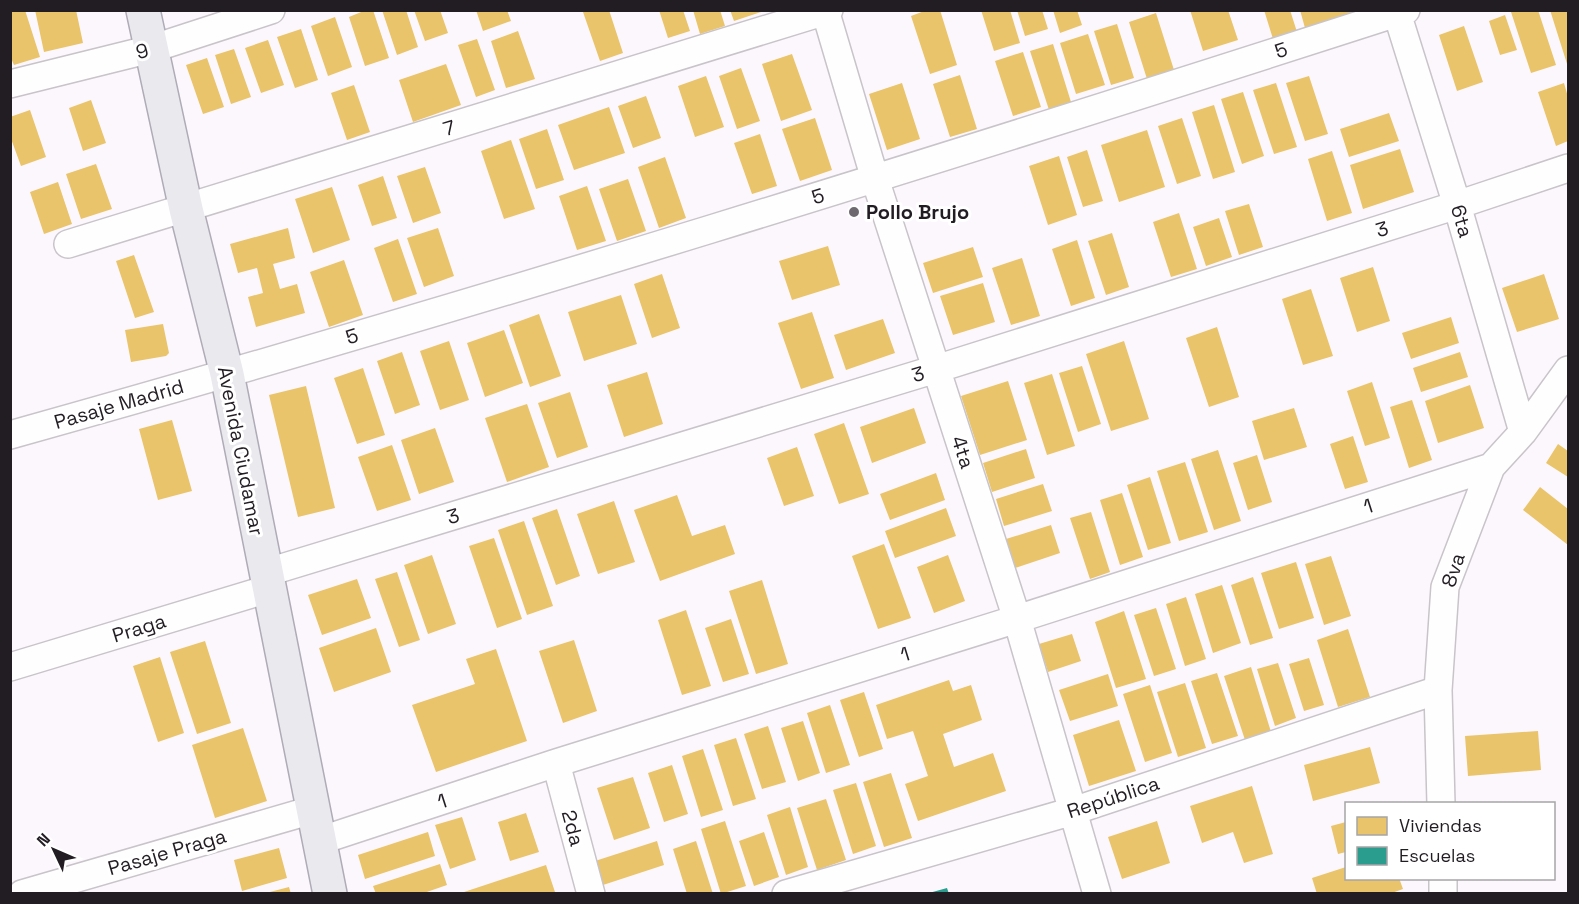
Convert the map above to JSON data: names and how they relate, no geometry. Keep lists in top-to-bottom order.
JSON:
{
  "streets": {
    "main road": ["Avenida Ciudamar"],
    "street": [
      "5",
      "9",
      "7",
      "6ta",
      "3",
      "Pasaje Madrid",
      "4ta",
      "1",
      "8va",
      "Praga",
      "República",
      "2da",
      "Pasaje Praga"
    ]
  },
  "crossings": [
    ["5", "6ta"],
    ["5", "Pasaje Madrid"],
    ["5", "Avenida Ciudamar"],
    ["5", "4ta"],
    ["9", "Avenida Ciudamar"],
    ["7", "Avenida Ciudamar"],
    ["7", "4ta"],
    ["6ta", "3"],
    ["6ta", "8va"],
    ["3", "Avenida Ciudamar"],
    ["3", "4ta"],
    ["3", "Praga"],
    ["Pasaje Madrid", "Avenida Ciudamar"],
    ["Avenida Ciudamar", "1"],
    ["Avenida Ciudamar", "Praga"],
    ["Avenida Ciudamar", "Pasaje Praga"],
    ["4ta", "1"],
    ["4ta", "República"],
    ["1", "8va"],
    ["1", "2da"],
    ["1", "Pasaje Praga"],
    ["8va", "República"]
  ],
  "places": ["Pollo Brujo"],
  "legend": ["Viviendas", "Escuelas"],
  "north": "top left"
}
